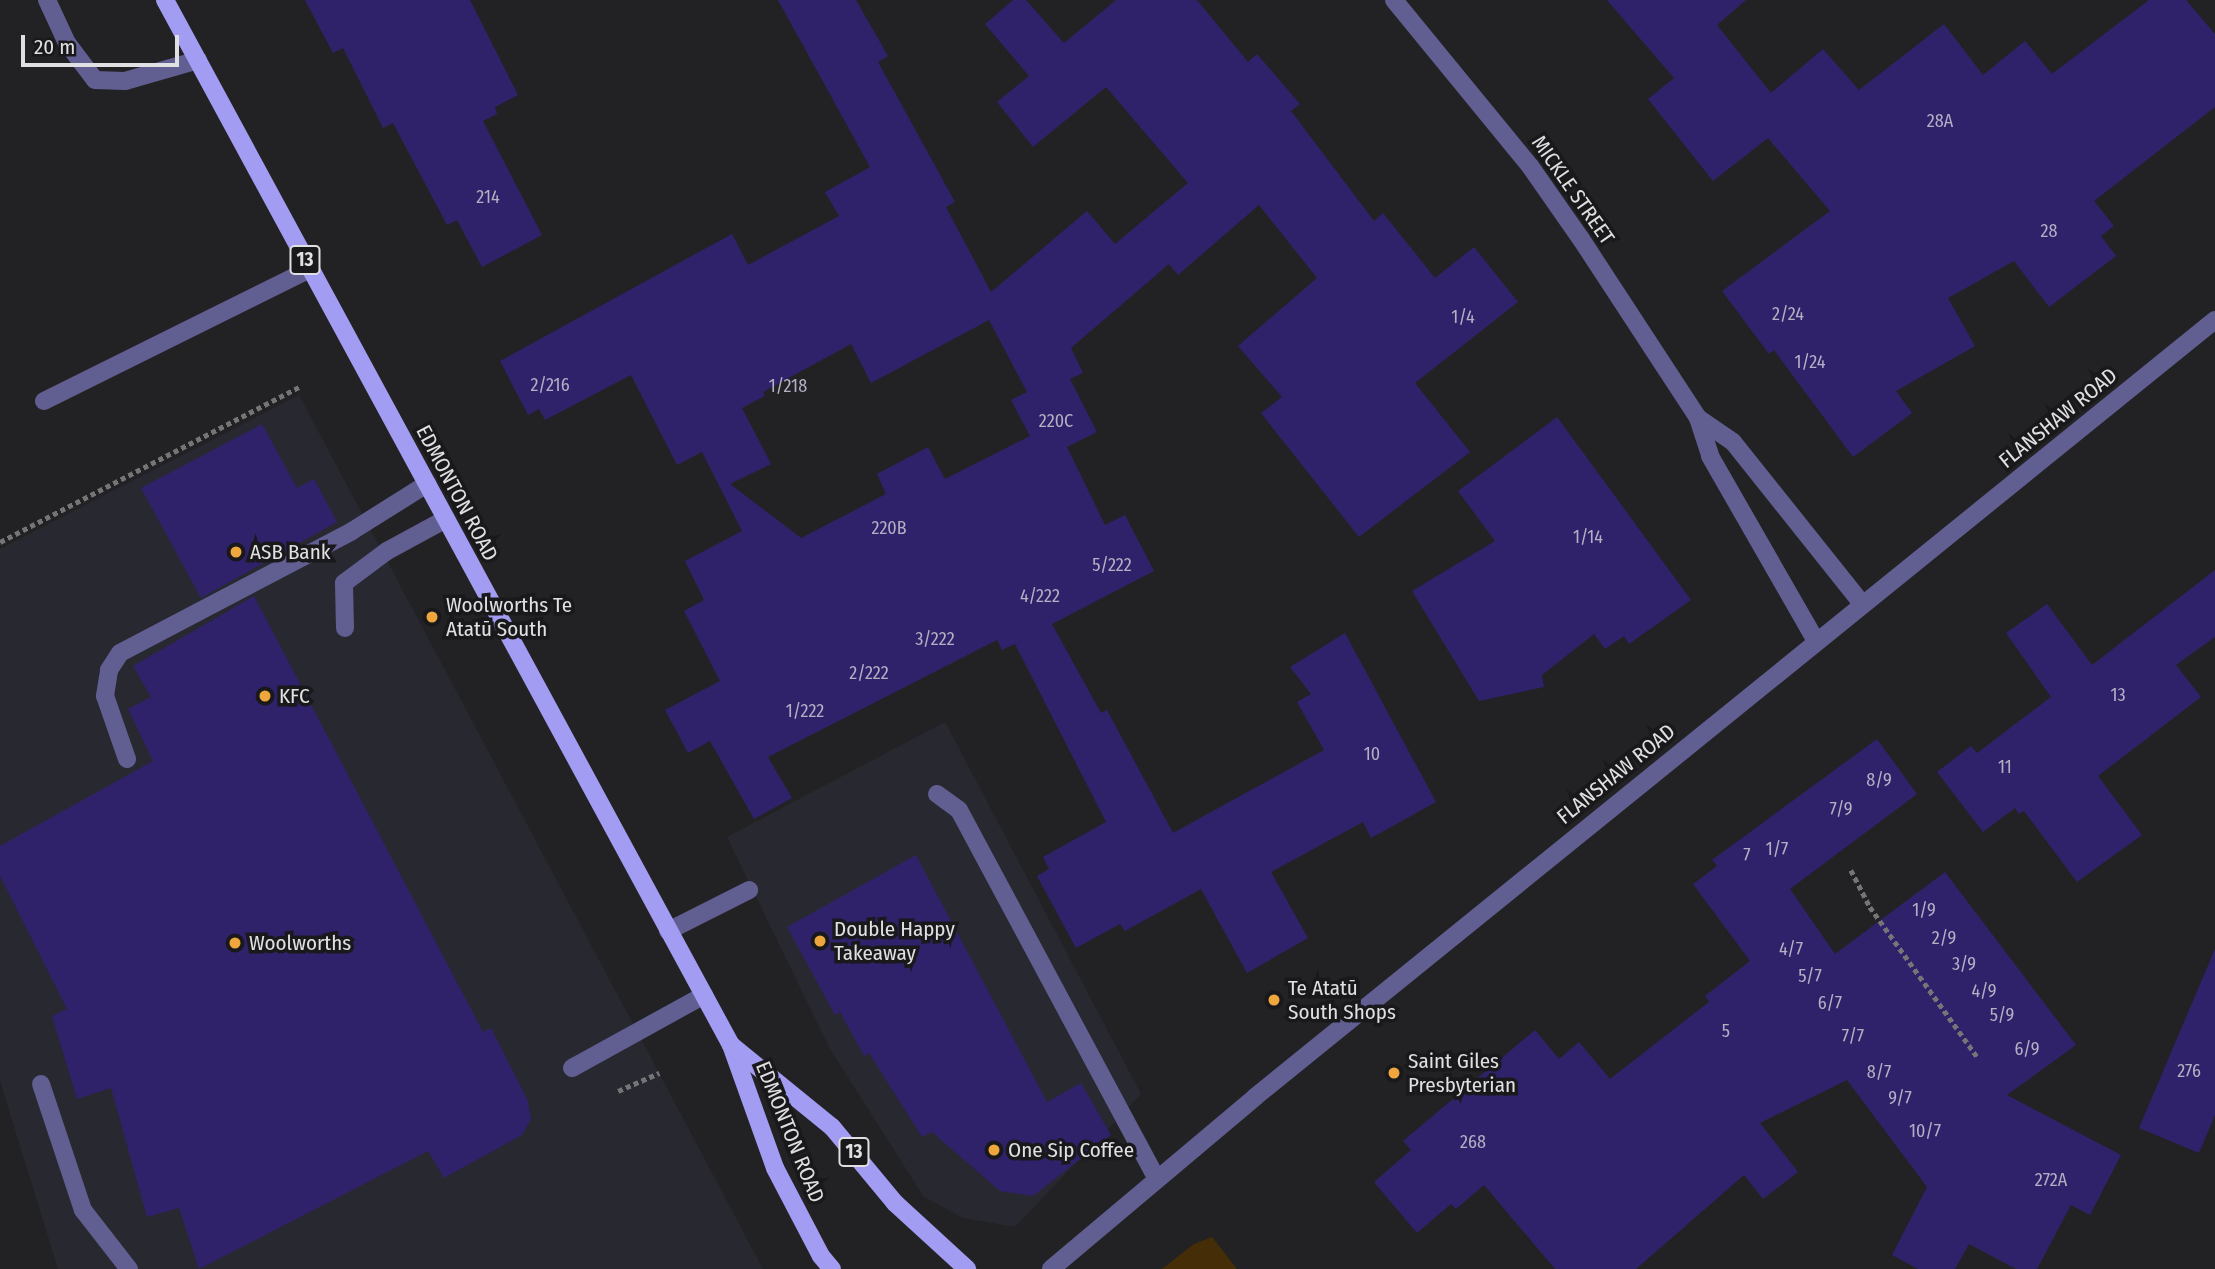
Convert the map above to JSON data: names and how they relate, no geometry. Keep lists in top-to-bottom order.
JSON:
{
  "streets": {
    "main road": ["13", "EDMONTON ROAD"],
    "street": ["MICKLE STREET", "FLANSHAW ROAD"]
  },
  "crossings": [
    ["MICKLE STREET", "FLANSHAW ROAD"]
  ],
  "places": [
    "ASB Bank",
    "Woolworths Te Atatū South",
    "KFC",
    "Double Happy Takeaway",
    "Woolworths",
    "Te Atatū South Shops",
    "Saint Giles Presbyterian",
    "One Sip Coffee"
  ],
  "house_numbers": [
    "28A",
    "214",
    "28",
    "2/24",
    "1/4",
    "1/24",
    "2/216",
    "1/218",
    "220C",
    "220B",
    "1/14",
    "5/222",
    "4/222",
    "3/222",
    "2/222",
    "13",
    "1/222",
    "10",
    "11",
    "8/9",
    "7/9",
    "1/7",
    "7",
    "1/9",
    "2/9",
    "4/7",
    "3/9",
    "5/7",
    "4/9",
    "6/7",
    "5/9",
    "5",
    "7/7",
    "6/9",
    "276",
    "8/7",
    "9/7",
    "10/7",
    "268",
    "272A"
  ],
  "scale_bar": "20 m"
}
